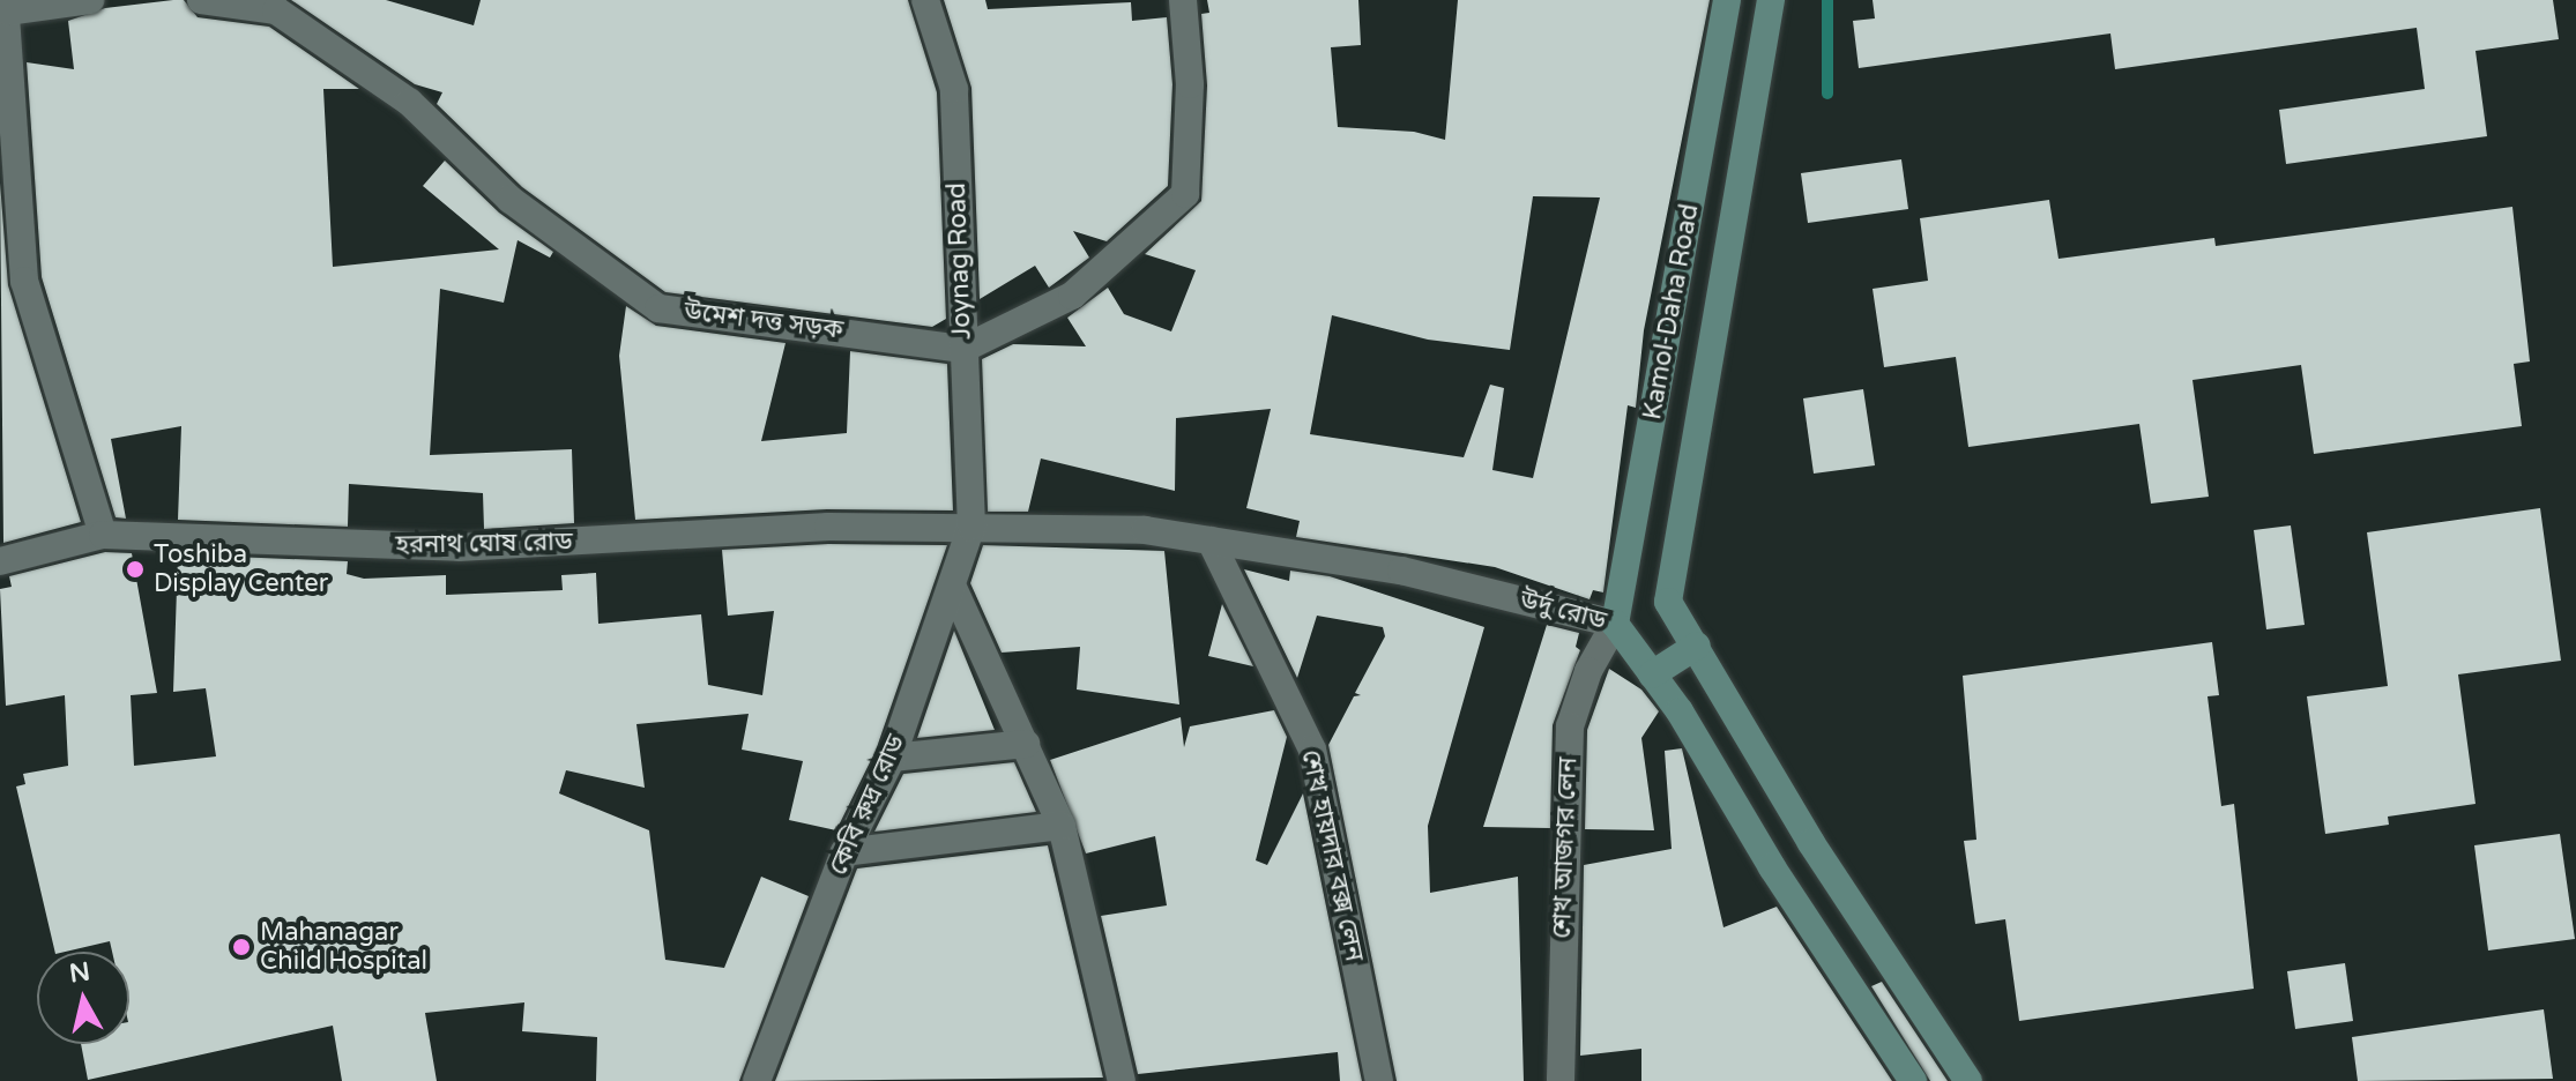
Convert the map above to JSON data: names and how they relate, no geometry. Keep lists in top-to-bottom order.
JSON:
{
  "streets": {
    "main road": ["Kamol-Daha Road", "উর্দু রোড"],
    "street": [
      "Joynag Road",
      "উমেশ দত্ত সড়ক",
      "হরনাথ ঘোষ রোড",
      "কেবি রুদ্র রোড",
      "শেখ আজগর লেন",
      "শেখ হায়দার বক্স লেন"
    ]
  },
  "crossings": [
    ["Joynag Road", "উমেশ দত্ত সড়ক"],
    ["Joynag Road", "হরনাথ ঘোষ রোড"],
    ["Joynag Road", "উর্দু রোড"],
    ["Joynag Road", "কেবি রুদ্র রোড"],
    ["Kamol-Daha Road", "উর্দু রোড"],
    ["Kamol-Daha Road", "শেখ আজগর লেন"],
    ["হরনাথ ঘোষ রোড", "উর্দু রোড"],
    ["হরনাথ ঘোষ রোড", "কেবি রুদ্র রোড"],
    ["উর্দু রোড", "কেবি রুদ্র রোড"],
    ["উর্দু রোড", "শেখ আজগর লেন"],
    ["উর্দু রোড", "শেখ হায়দার বক্স লেন"]
  ],
  "places": ["Toshiba Display Center", "Mahanagar Child Hospital"],
  "north": "top"
}
